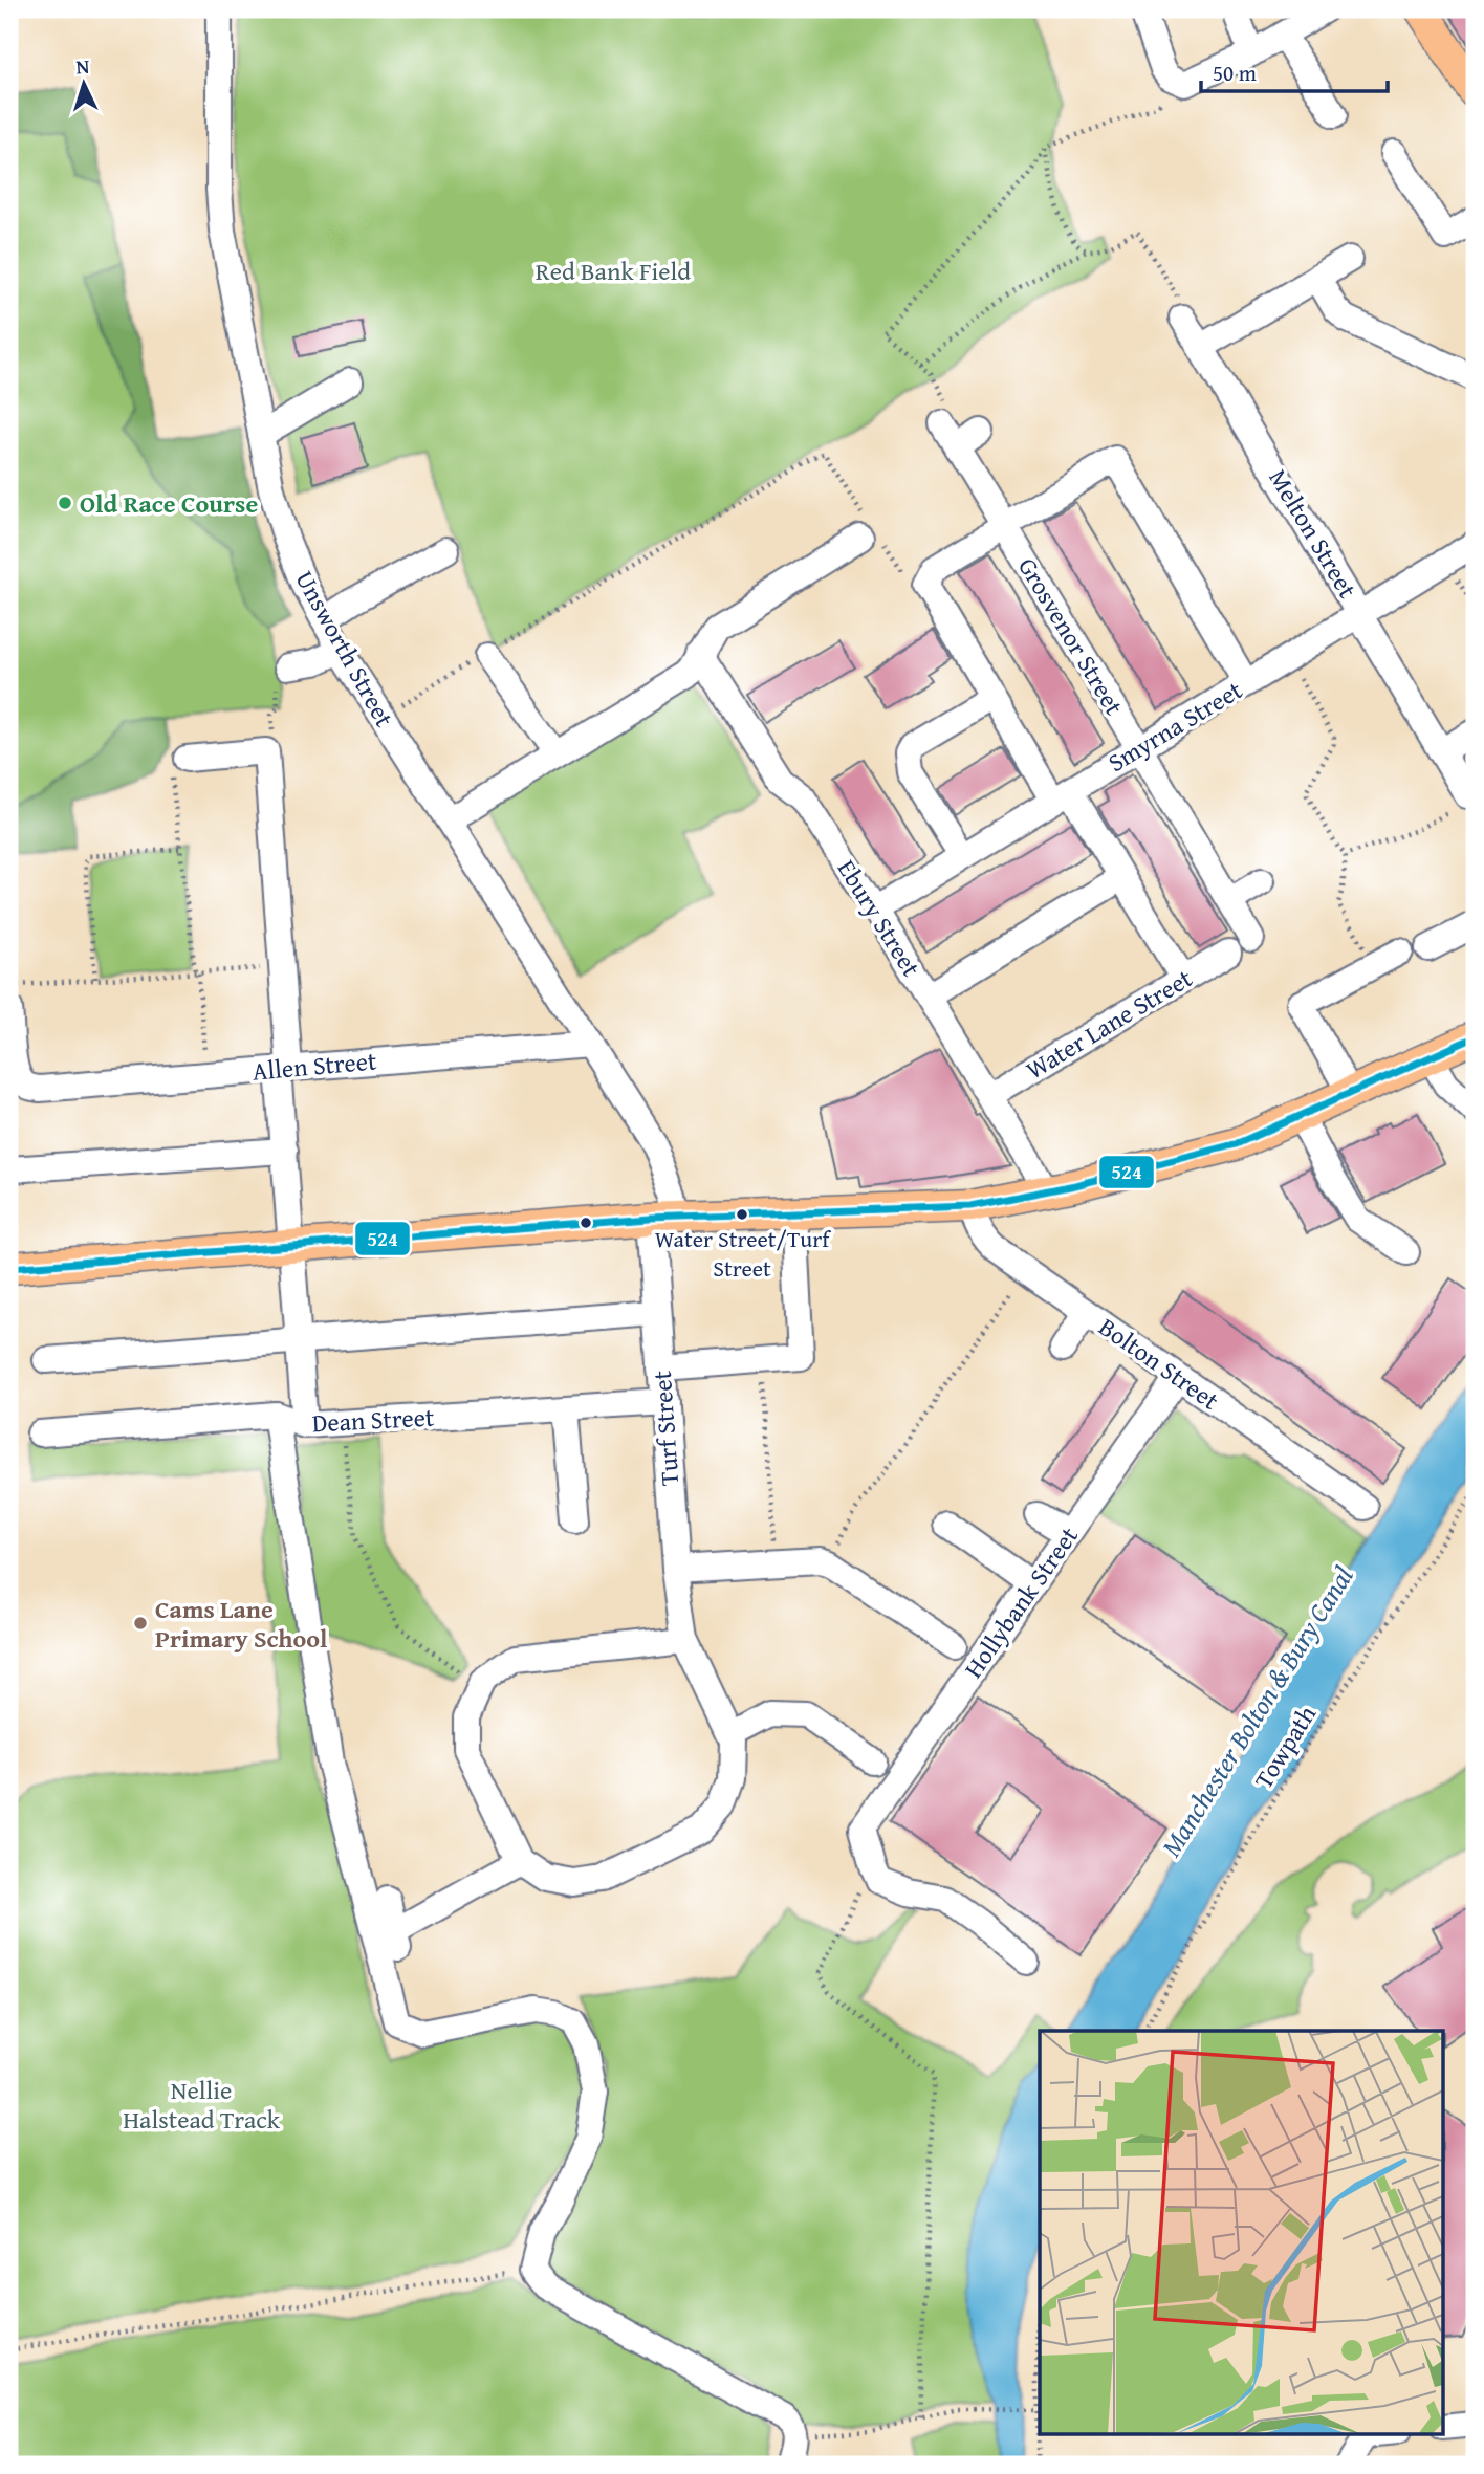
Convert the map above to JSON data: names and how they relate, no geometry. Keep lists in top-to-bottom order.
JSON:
{
  "streets": {
    "street": [
      "Melton Street",
      "Grosvenor Street",
      "Unsworth Street",
      "Smyrna Street",
      "Ebury Street",
      "Water Lane Street",
      "Allen Street",
      "Bolton Street",
      "Dean Street",
      "Turf Street",
      "Hollybank Street"
    ],
    "path": ["Towpath"]
  },
  "crossings": [
    ["Melton Street", "Smyrna Street"],
    ["Grosvenor Street", "Smyrna Street"],
    ["Unsworth Street", "Allen Street"],
    ["Unsworth Street", "Turf Street"],
    ["Smyrna Street", "Ebury Street"],
    ["Ebury Street", "Water Lane Street"],
    ["Bolton Street", "Hollybank Street"],
    ["Dean Street", "Turf Street"]
  ],
  "water": ["Manchester Bolton & Bury Canal"],
  "parks": ["Red Bank Field", "Nellie Halstead Track"],
  "places": ["Old Race Course", "Water Street/Turf Street", "Cams Lane Primary School"],
  "lines": ["transit line 524"],
  "scale_bar": "50 m",
  "north": "top"
}
